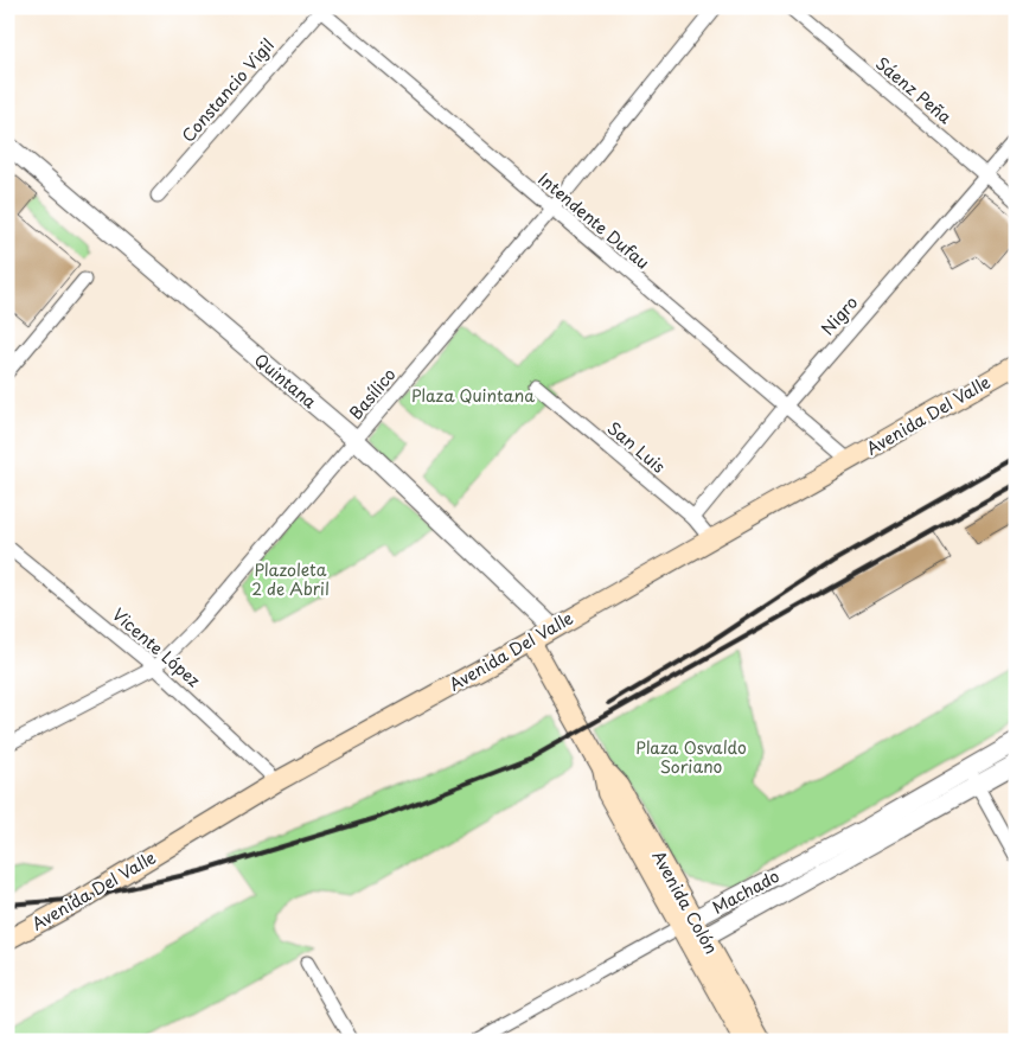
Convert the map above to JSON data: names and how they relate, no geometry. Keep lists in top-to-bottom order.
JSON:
{
  "streets": {
    "main road": ["Avenida Del Valle", "Avenida Colón"],
    "street": [
      "Constancio Vigil",
      "Sáenz Peña",
      "Intendente Dufau",
      "Nigro",
      "Quintana",
      "Basílico",
      "San Luis",
      "Vicente López",
      "Machado"
    ]
  },
  "crossings": [
    ["Constancio Vigil", "Intendente Dufau"],
    ["Sáenz Peña", "Nigro"],
    ["Intendente Dufau", "Nigro"],
    ["Intendente Dufau", "Basílico"],
    ["Intendente Dufau", "Avenida Del Valle"],
    ["Nigro", "San Luis"],
    ["Quintana", "Basílico"],
    ["Quintana", "Avenida Del Valle"],
    ["Basílico", "Vicente López"],
    ["Avenida Del Valle", "San Luis"],
    ["Avenida Del Valle", "Vicente López"],
    ["Avenida Del Valle", "Avenida Colón"],
    ["Machado", "Avenida Colón"]
  ],
  "parks": ["Plaza Quintana", "Plazoleta 2 de Abril", "Plaza Osvaldo Soriano"]
}
